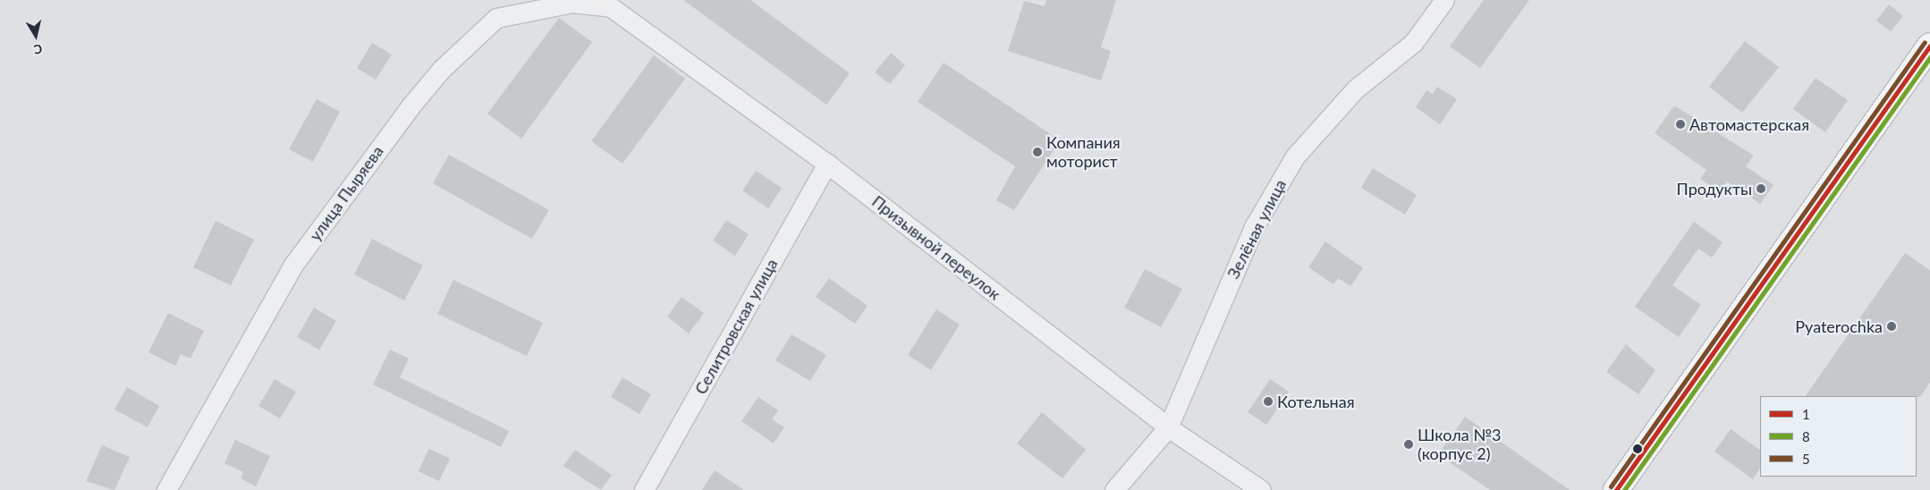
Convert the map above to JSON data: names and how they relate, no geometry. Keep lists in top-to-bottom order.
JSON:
{
  "streets": {
    "street": [
      "улица Пыряева",
      "Зелёная улица",
      "Призывной переулок",
      "Селитровская улица"
    ]
  },
  "crossings": [
    ["улица Пыряева", "Призывной переулок"],
    ["Зелёная улица", "Призывной переулок"],
    ["Призывной переулок", "Селитровская улица"]
  ],
  "places": [
    "Автомастерская",
    "Компания моторист",
    "Продукты",
    "Pyaterochka",
    "Котельная",
    "Школа №3 (корпус 2)"
  ],
  "lines": ["transit line 5", "transit line 1", "transit line 8"],
  "legend": ["1", "8", "5"],
  "north": "bottom"
}
